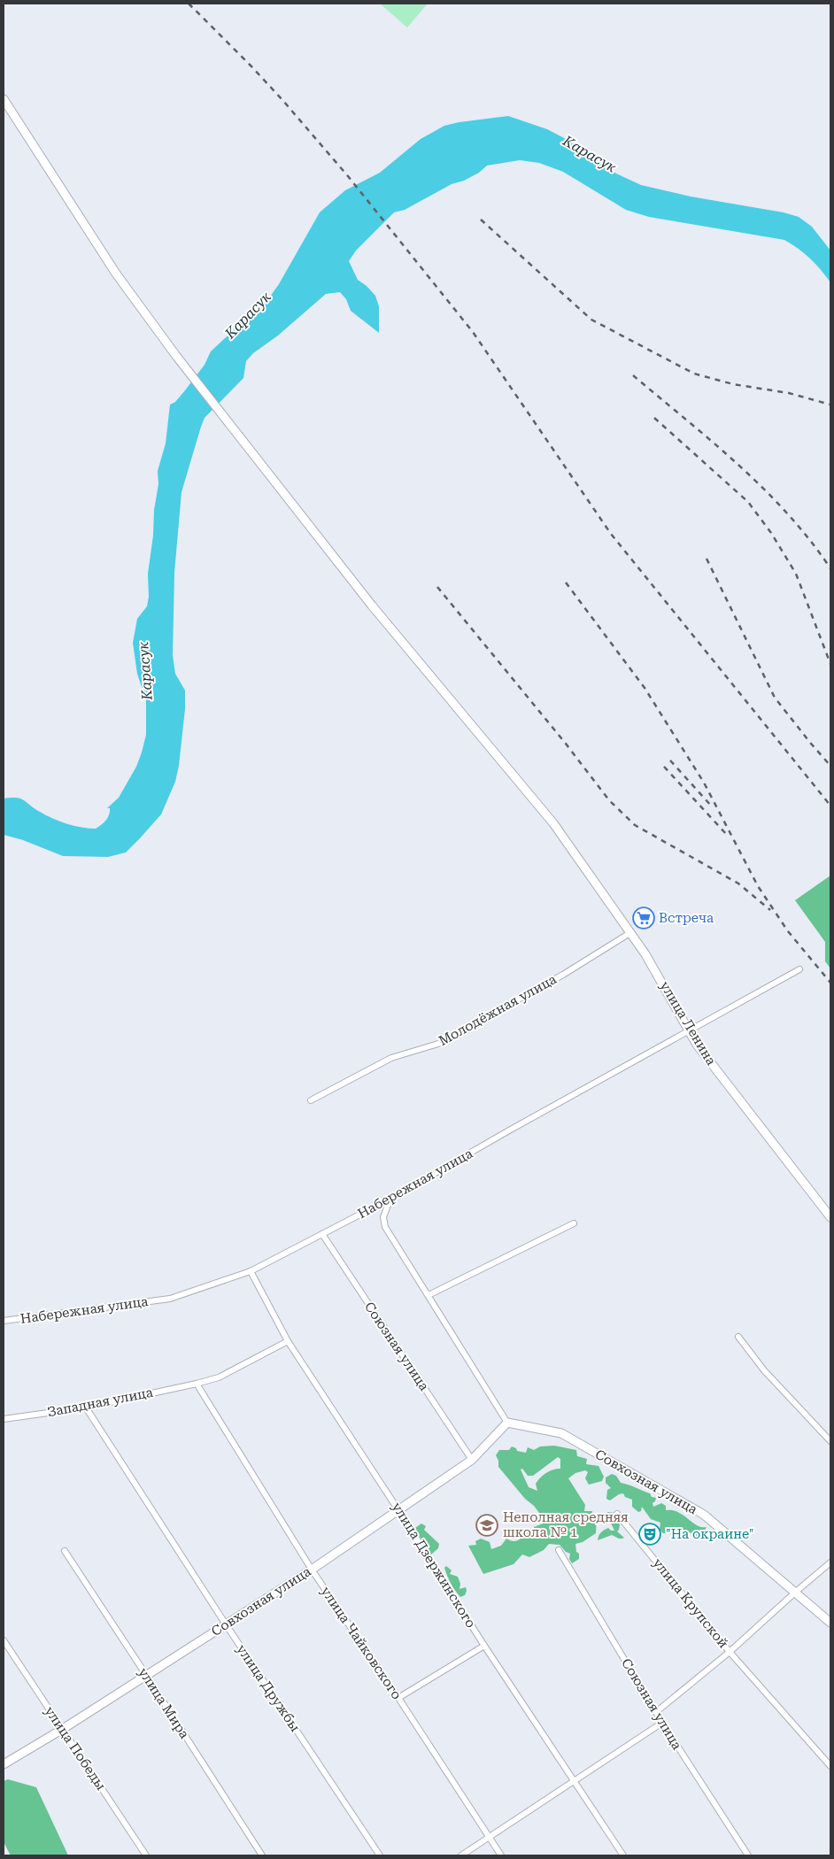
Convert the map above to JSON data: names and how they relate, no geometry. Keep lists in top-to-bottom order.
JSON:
{
  "streets": {
    "main road": ["улица Ленина", "Совхозная улица"],
    "street": [
      "Молодёжная улица",
      "Набережная улица",
      "Союзная улица",
      "Западная улица",
      "улица Дзержинского",
      "улица Крупской",
      "улица Чайковского",
      "улица Дружбы",
      "улица Мира",
      "улица Победы"
    ]
  },
  "crossings": [
    ["Молодёжная улица", "улица Ленина"],
    ["улица Ленина", "Набережная улица"],
    ["Набережная улица", "Союзная улица"],
    ["Набережная улица", "улица Дзержинского"],
    ["Союзная улица", "Совхозная улица"],
    ["Союзная улица", "улица Крупской"],
    ["Западная улица", "улица Дзержинского"],
    ["Западная улица", "улица Чайковского"],
    ["Западная улица", "улица Дружбы"],
    ["Совхозная улица", "улица Дзержинского"],
    ["Совхозная улица", "улица Крупской"],
    ["Совхозная улица", "улица Чайковского"],
    ["Совхозная улица", "улица Дружбы"],
    ["Совхозная улица", "улица Мира"],
    ["Совхозная улица", "улица Победы"]
  ],
  "water": ["Карасук"],
  "places": {
    "supermarket": ["Встреча"],
    "school or university": ["Неполная средняя школа № 1"],
    "theatre": ["\"На окраине\""]
  }
}
